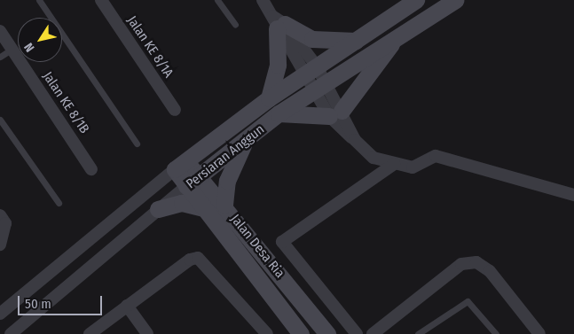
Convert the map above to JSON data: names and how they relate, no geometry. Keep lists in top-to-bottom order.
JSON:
{
  "streets": {
    "main road": ["Persiaran Anggun", "Jalan Desa Ria"],
    "street": ["Jalan KE 8/1A", "Jalan KE 8/1B"]
  },
  "crossings": [
    ["Persiaran Anggun", "Jalan Desa Ria"]
  ],
  "scale_bar": "50 m",
  "north": "bottom left"
}
